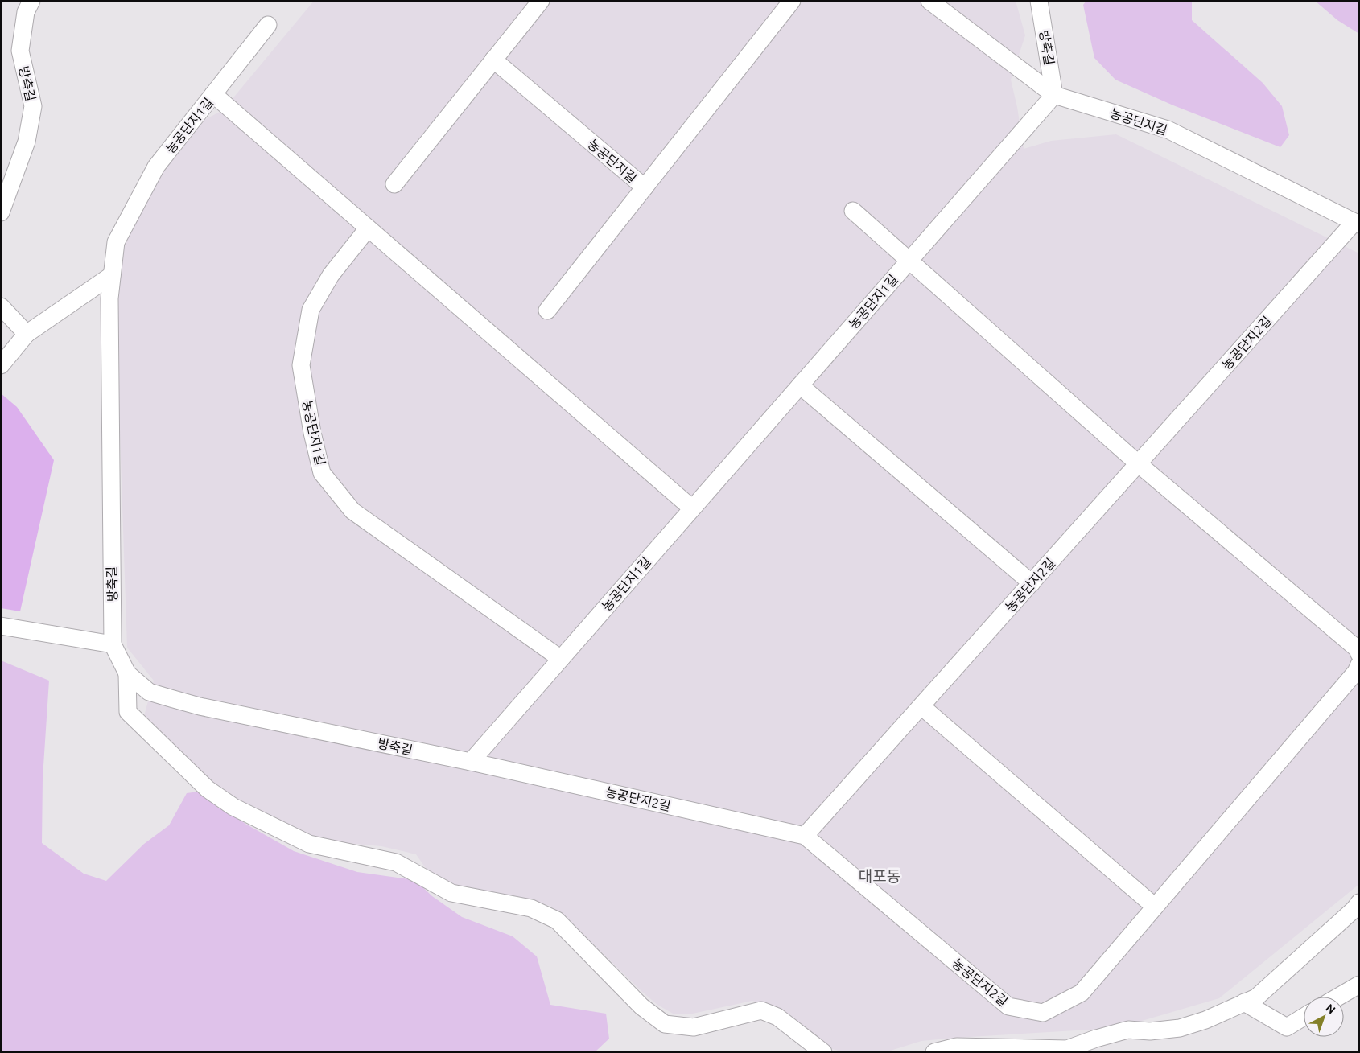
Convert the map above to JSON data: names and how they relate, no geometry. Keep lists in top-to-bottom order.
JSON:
{
  "streets": {
    "street": [
      "방축길",
      "농공단지길",
      "농공단지1길",
      "농공단지2길"
    ]
  },
  "crossings": [
    ["방축길", "농공단지길"],
    ["방축길", "농공단지1길"],
    ["방축길", "농공단지2길"],
    ["농공단지길", "농공단지1길"],
    ["농공단지길", "농공단지2길"],
    ["농공단지1길", "농공단지2길"]
  ],
  "districts": ["대포동"],
  "north": "top right"
}
